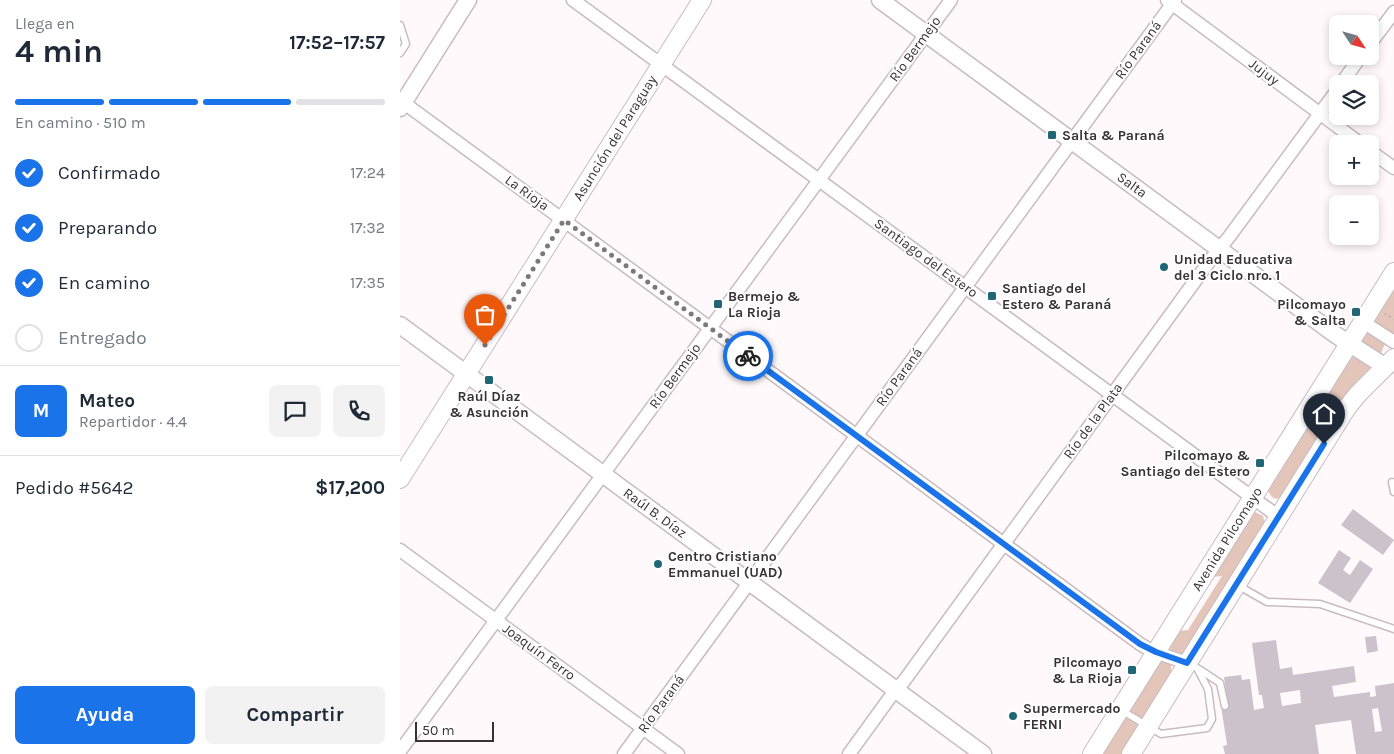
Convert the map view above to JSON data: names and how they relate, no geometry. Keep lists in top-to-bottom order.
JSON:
{
  "streets": {
    "main road": ["Asunción del Paraguay", "Avenida Pilcomayo"],
    "street": [
      "Río Bermejo",
      "Río Paraná",
      "Jujuy",
      "Salta",
      "La Rioja",
      "Santiago del Estero",
      "Río de la Plata",
      "Raúl B. Díaz",
      "Joaquín Ferro"
    ]
  },
  "crossings": [
    ["Río Bermejo", "Salta"],
    ["Río Bermejo", "La Rioja"],
    ["Río Bermejo", "Santiago del Estero"],
    ["Río Bermejo", "Raúl B. Díaz"],
    ["Río Bermejo", "Joaquín Ferro"],
    ["Río Paraná", "Jujuy"],
    ["Río Paraná", "Salta"],
    ["Río Paraná", "La Rioja"],
    ["Río Paraná", "Santiago del Estero"],
    ["Río Paraná", "Raúl B. Díaz"],
    ["Río Paraná", "Joaquín Ferro"],
    ["Jujuy", "Río de la Plata"],
    ["Asunción del Paraguay", "La Rioja"],
    ["Asunción del Paraguay", "Santiago del Estero"],
    ["Asunción del Paraguay", "Raúl B. Díaz"],
    ["Salta", "Río de la Plata"],
    ["Salta", "Avenida Pilcomayo"],
    ["La Rioja", "Río de la Plata"],
    ["La Rioja", "Avenida Pilcomayo"],
    ["Santiago del Estero", "Río de la Plata"],
    ["Santiago del Estero", "Avenida Pilcomayo"],
    ["Río de la Plata", "Raúl B. Díaz"]
  ],
  "places": {
    "transit": [
      "Salta & Paraná",
      "Santiago del Estero & Paraná",
      "Bermejo & La Rioja",
      "Pilcomayo & Salta",
      "Raúl Díaz & Asunción",
      "Pilcomayo & Santiago del Estero",
      "Pilcomayo & La Rioja"
    ],
    "other": ["Unidad Educativa del 3 Ciclo nro. 1", "Centro Cristiano Emmanuel (UAD)", "Supermercado FERNI"]
  },
  "scale_bar": "50 m",
  "north": "bottom right",
  "page": {
    "heading": ["4 min", "Llega en", "17:52–17:57"],
    "panel": [
      "Mateo",
      "Repartidor · 4.4",
      "Pedido #5642",
      "$17,200"
    ],
    "map_buttons": ["+", "−"],
    "bar": "En camino · 510 m",
    "list": [
      ["Confirmado", "17:24"],
      ["Preparando", "17:32"],
      ["En camino", "17:35"],
      "Entregado"
    ],
    "round": "M",
    "buttons": ["Ayuda", "Compartir"],
    "scale": "50 m"
  }
}
